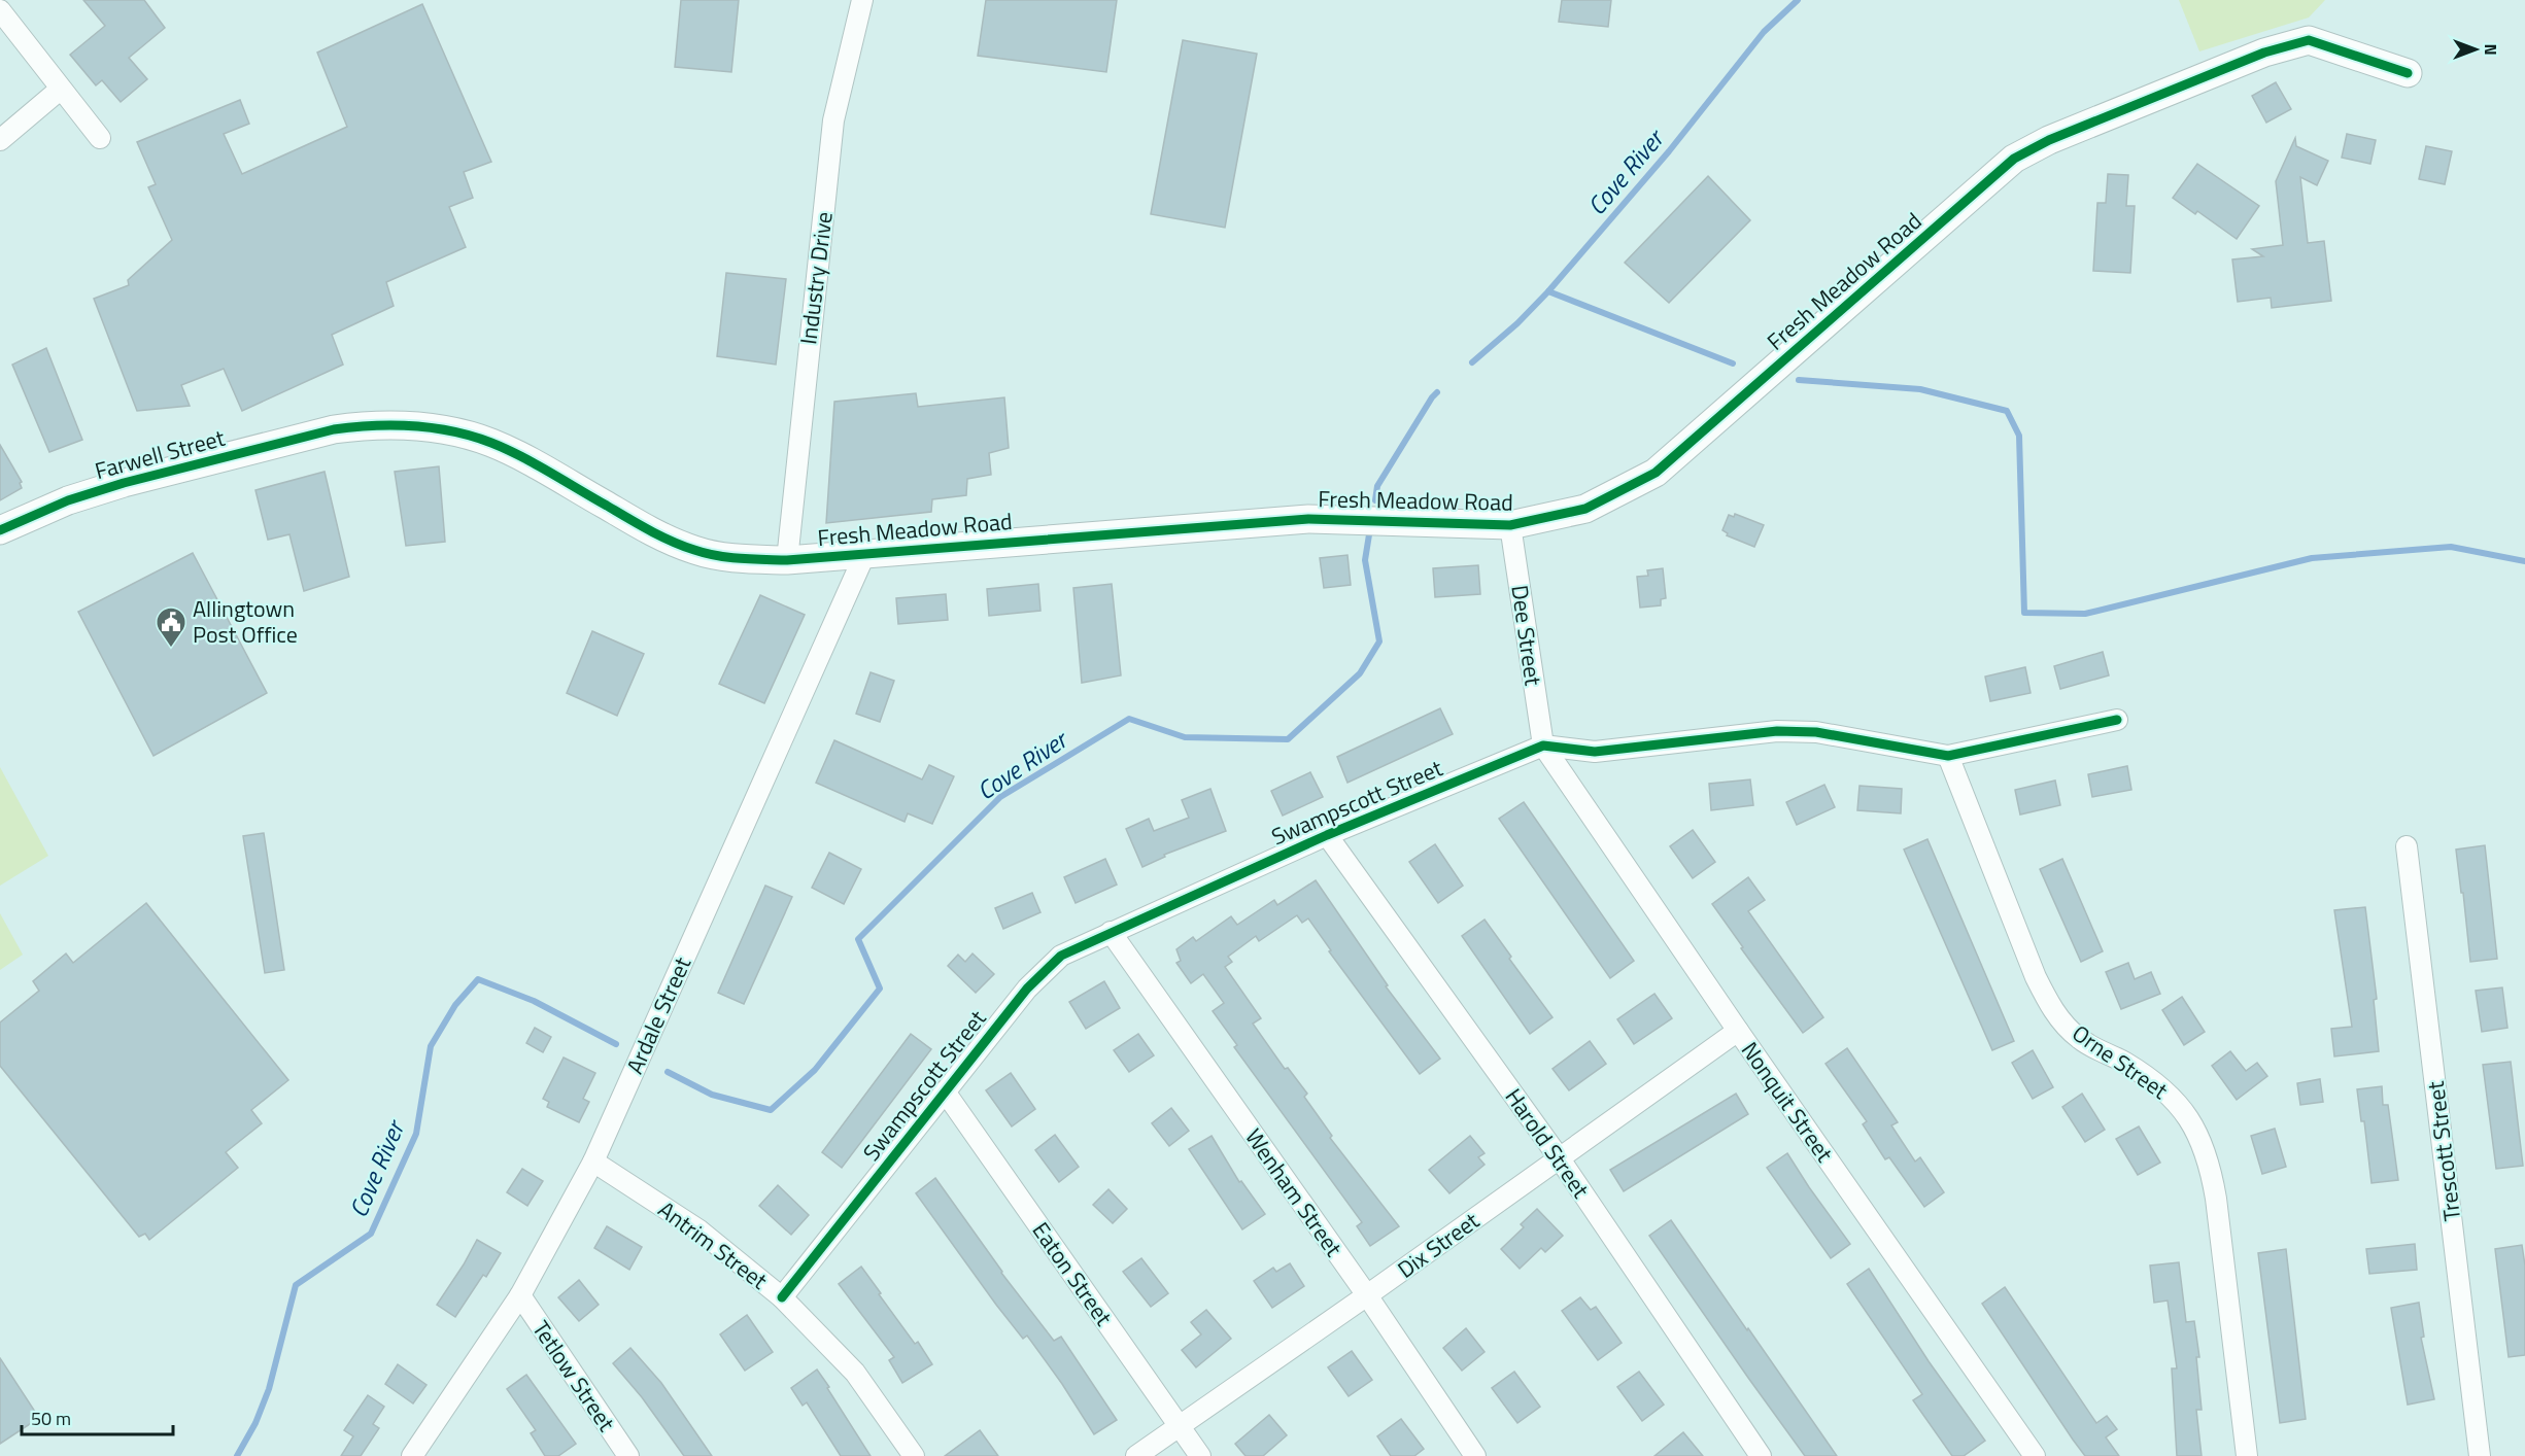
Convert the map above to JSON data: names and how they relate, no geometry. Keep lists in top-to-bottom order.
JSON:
{
  "streets": {
    "street": [
      "Industry Drive",
      "Fresh Meadow Road",
      "Farwell Street",
      "Dee Street",
      "Swampscott Street",
      "Ardale Street",
      "Orne Street",
      "Nonquit Street",
      "Harold Street",
      "Trescott Street",
      "Wenham Street",
      "Antrim Street",
      "Dix Street",
      "Eaton Street",
      "Tetlow Street"
    ]
  },
  "crossings": [
    ["Industry Drive", "Fresh Meadow Road"],
    ["Fresh Meadow Road", "Farwell Street"],
    ["Fresh Meadow Road", "Dee Street"],
    ["Fresh Meadow Road", "Ardale Street"],
    ["Dee Street", "Swampscott Street"],
    ["Dee Street", "Nonquit Street"],
    ["Swampscott Street", "Orne Street"],
    ["Swampscott Street", "Nonquit Street"],
    ["Swampscott Street", "Harold Street"],
    ["Swampscott Street", "Wenham Street"],
    ["Swampscott Street", "Antrim Street"],
    ["Swampscott Street", "Eaton Street"],
    ["Ardale Street", "Antrim Street"],
    ["Ardale Street", "Tetlow Street"],
    ["Nonquit Street", "Dix Street"],
    ["Harold Street", "Dix Street"],
    ["Wenham Street", "Dix Street"],
    ["Dix Street", "Eaton Street"]
  ],
  "water": ["Cove River"],
  "places": {
    "public building": ["Allingtown Post Office"]
  },
  "scale_bar": "50 m",
  "north": "right"
}
